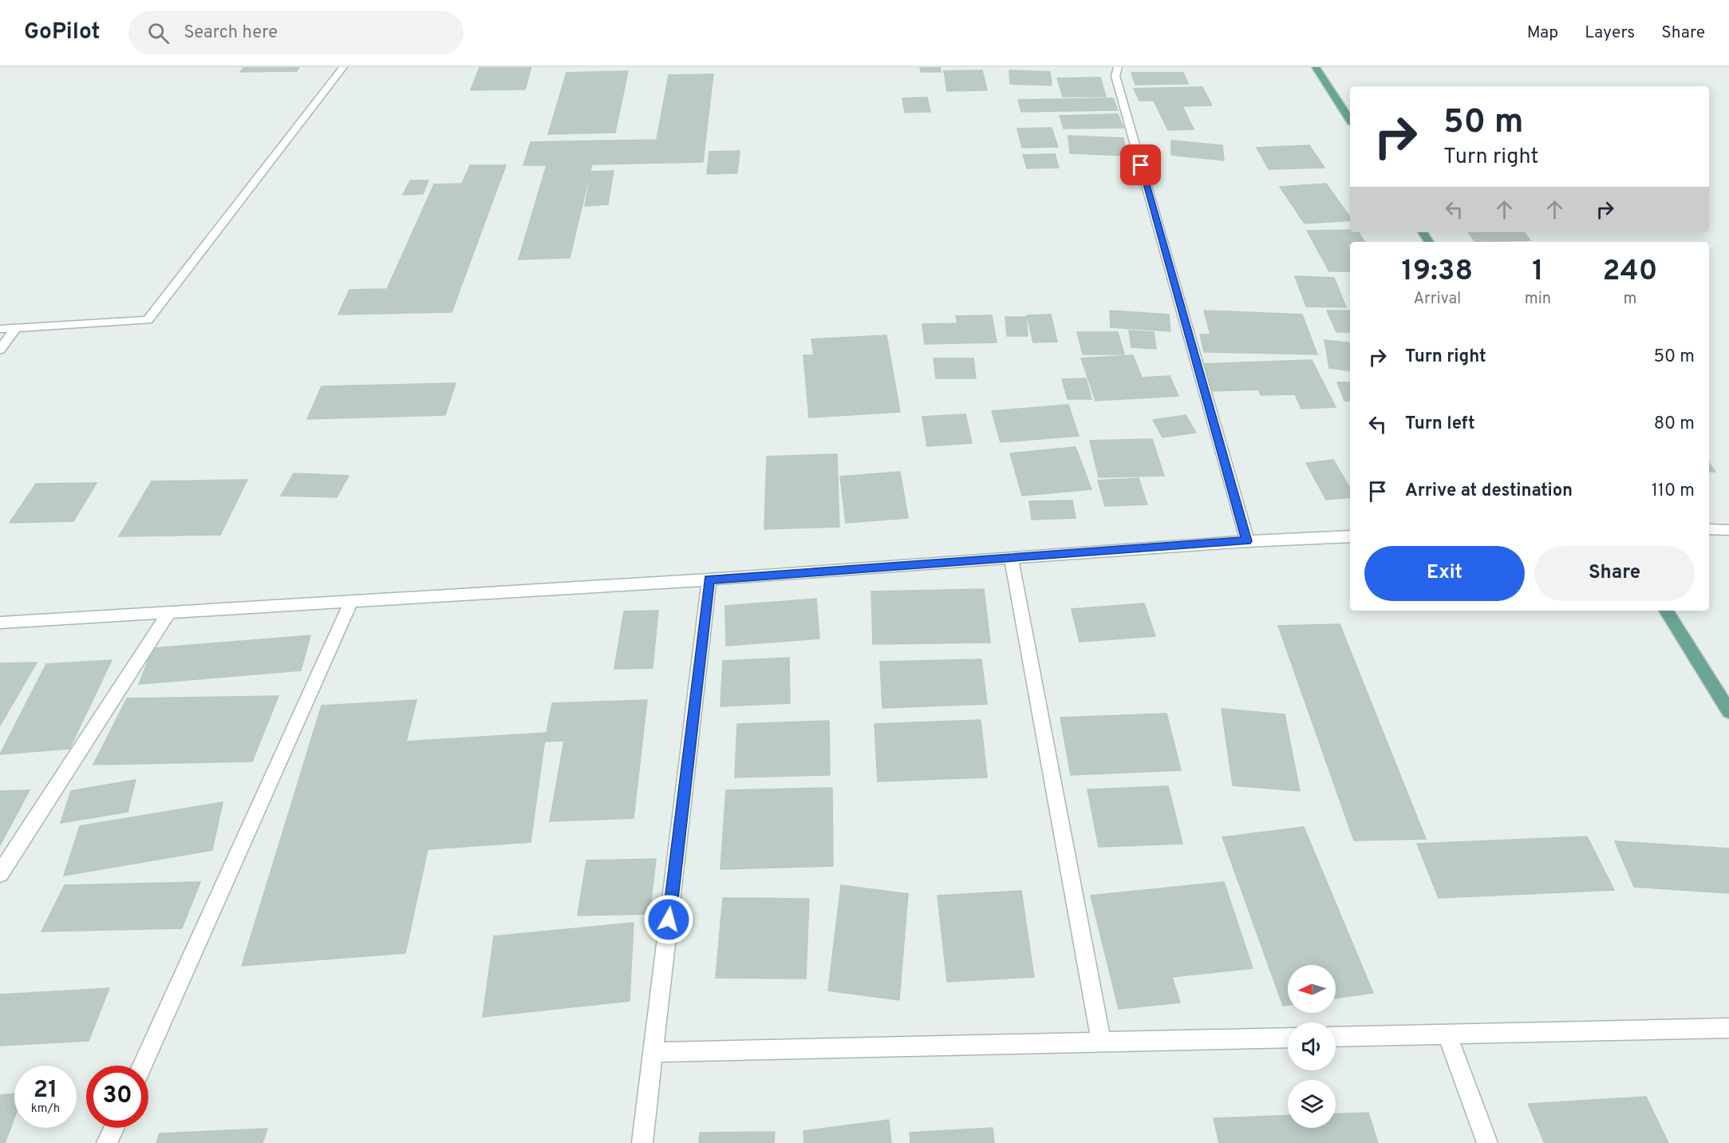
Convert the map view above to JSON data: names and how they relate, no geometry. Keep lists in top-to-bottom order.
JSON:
{
  "north": "left",
  "page": {
    "header": "GoPilot",
    "search": "Search here",
    "nav": ["Map", "Layers", "Share"],
    "turn": ["50 m", "Turn right"],
    "eta": [
      "19:38",
      "Arrival",
      "1",
      "min",
      "240",
      "m"
    ],
    "list": [
      {
        "name": "Turn right",
        "value": "50 m"
      },
      {
        "name": "Turn left",
        "value": "80 m"
      },
      {
        "name": "Arrive at destination",
        "value": "110 m"
      }
    ],
    "buttons": ["Exit", "Share"],
    "speed": "21 km/h",
    "limit": "30"
  }
}
